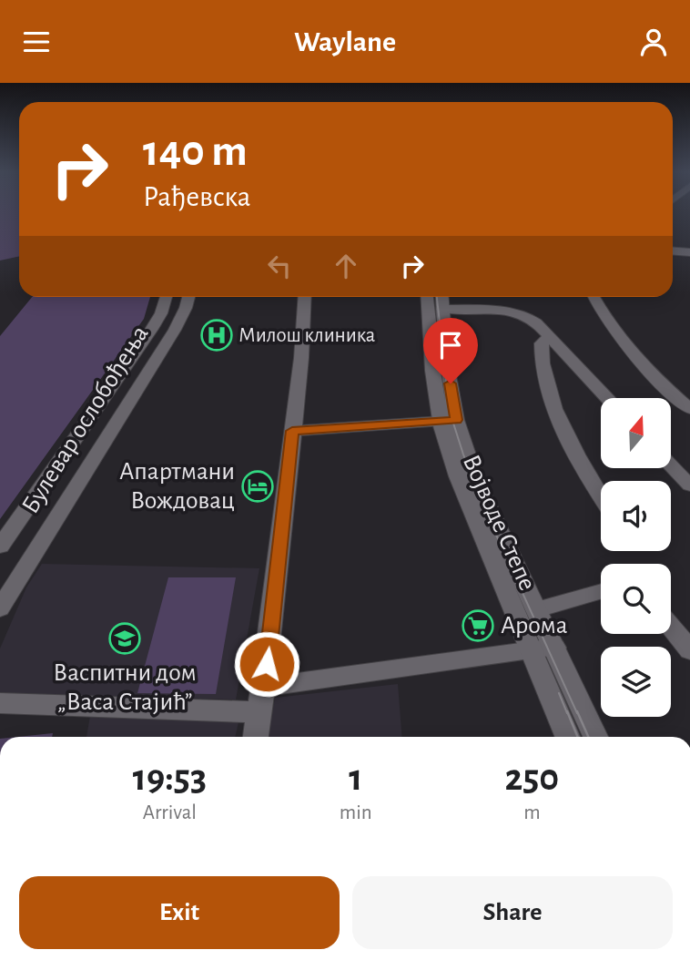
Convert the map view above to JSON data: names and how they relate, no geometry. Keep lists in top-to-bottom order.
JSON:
{
  "streets": {
    "main road": ["Булевар ослобођења", "Војводе Степе"]
  },
  "places": {
    "hospital": ["Милош клиника"],
    "hotel": ["Апартмани Вождовац"],
    "supermarket": ["Арома"],
    "school or university": ["Васпитни дом „Васа Стајић”"]
  },
  "north": "top",
  "page": {
    "header": "Waylane",
    "turn": ["140 m", "Рађевска"],
    "eta": [
      "19:53",
      "Arrival",
      "1",
      "min",
      "250",
      "m"
    ],
    "buttons": ["Exit", "Share"]
  }
}
